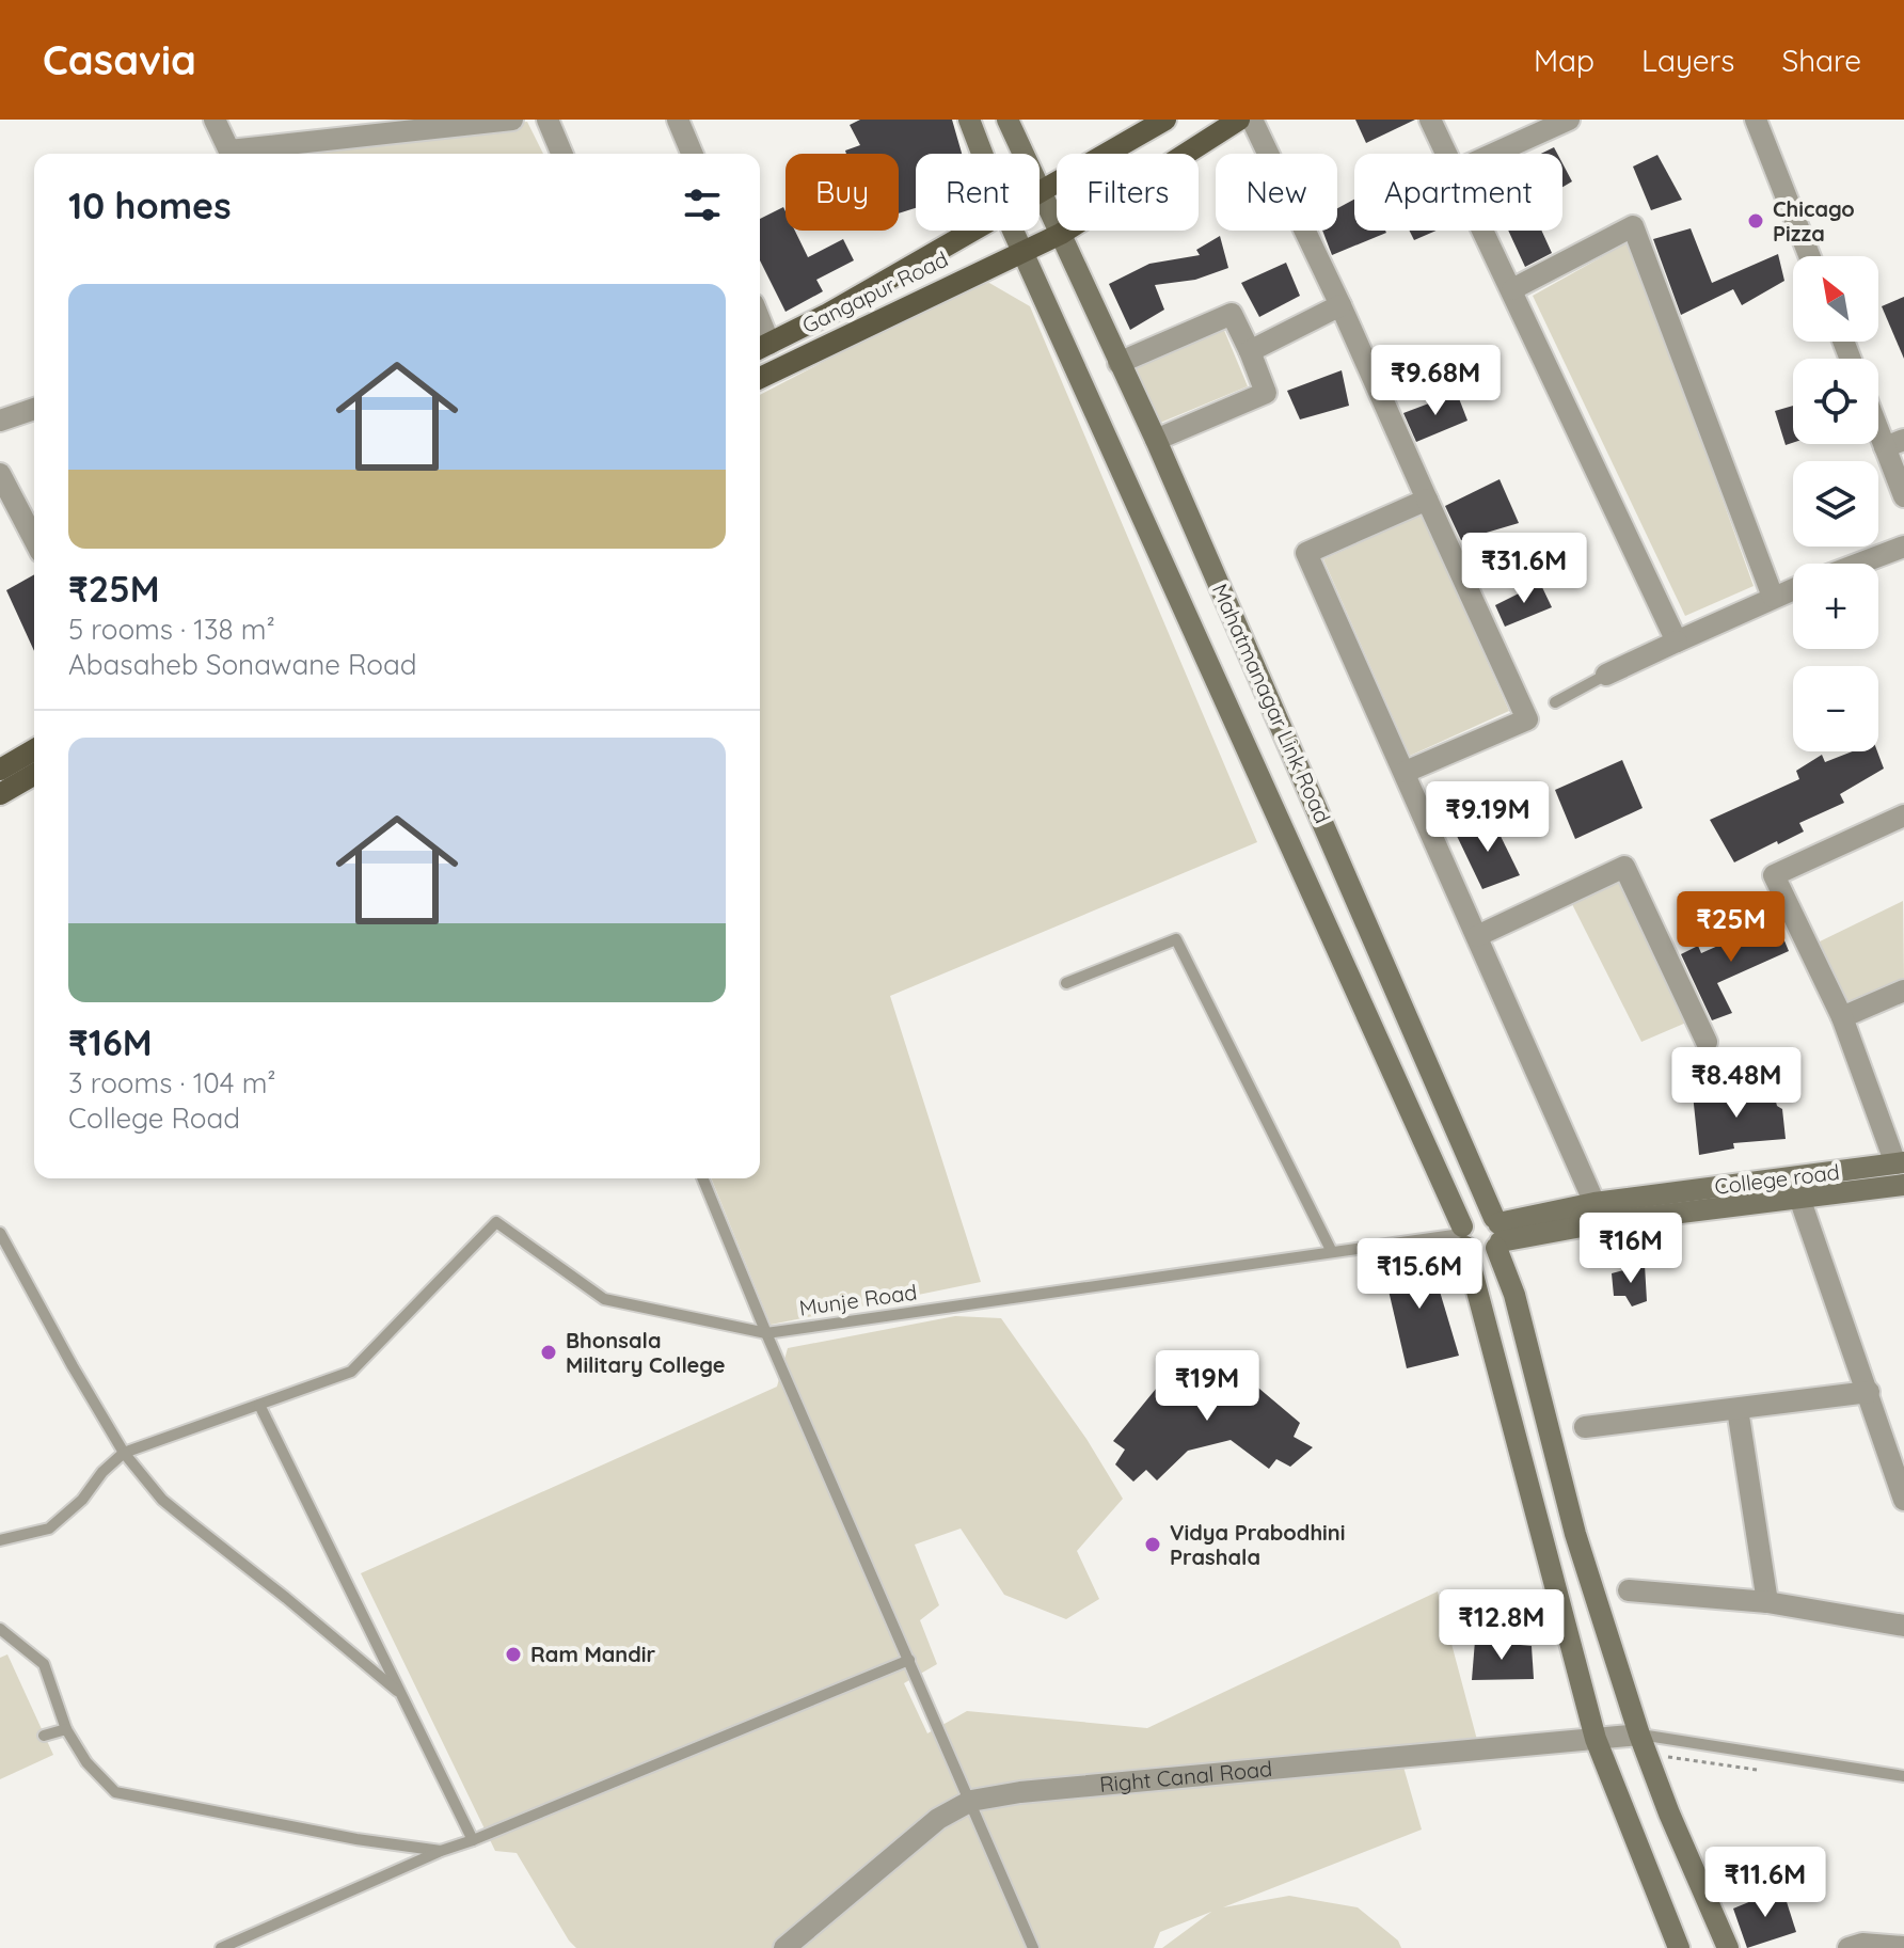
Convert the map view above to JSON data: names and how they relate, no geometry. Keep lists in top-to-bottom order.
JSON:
{
  "streets": {
    "main road": ["Gangapur Road", "Mahatmanagar Link Road", "College road"],
    "street": ["Right Canal Road"],
    "lane": ["Munje Road"]
  },
  "crossings": [
    ["Gangapur Road", "Mahatmanagar Link Road"],
    ["Mahatmanagar Link Road", "College road"],
    ["Mahatmanagar Link Road", "Munje Road"],
    ["Mahatmanagar Link Road", "Right Canal Road"]
  ],
  "places": [
    "Chicago Pizza",
    "Bhonsala Military College",
    "Vidya Prabodhini Prashala",
    "Ram Mandir"
  ],
  "north": "top left",
  "page": {
    "header": "Casavia",
    "nav": ["Map", "Layers", "Share"],
    "chip": [
      "Buy",
      "Rent",
      "Filters",
      "New",
      "Apartment"
    ],
    "heading": "10 homes",
    "map_buttons": ["+", "−"],
    "list": [
      {
        "name": "₹25M",
        "note": "5 rooms · 138 m² · Abasaheb Sonawane Road"
      },
      {
        "name": "₹16M",
        "note": "3 rooms · 104 m² · College Road"
      }
    ],
    "price": [
      "₹9.68M",
      "₹31.6M",
      "₹9.19M",
      "₹25M",
      "₹8.48M",
      "₹16M",
      "₹15.6M",
      "₹19M",
      "₹12.8M",
      "₹11.6M"
    ]
  }
}
